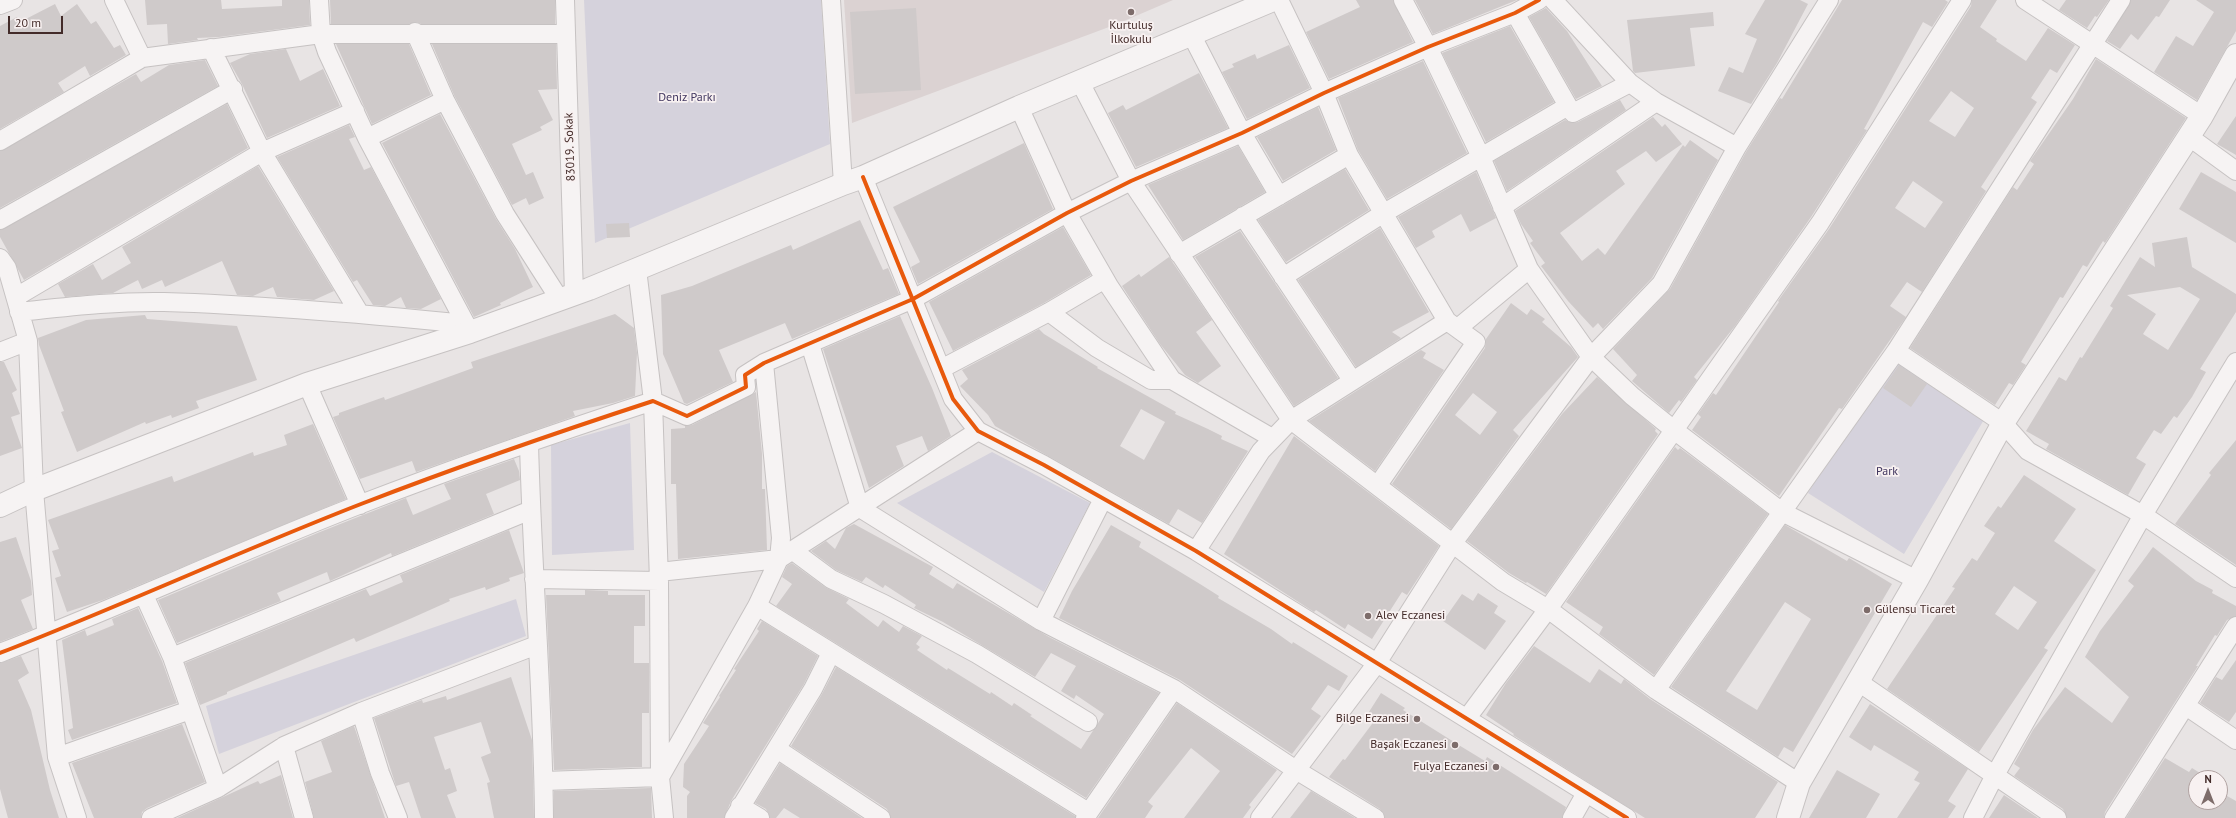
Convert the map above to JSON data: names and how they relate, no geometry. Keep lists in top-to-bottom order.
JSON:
{
  "streets": {
    "street": ["83019. Sokak"]
  },
  "parks": ["Deniz Parkı", "Park"],
  "places": [
    "Kurtuluş İlkokulu",
    "Gülensu Ticaret",
    "Alev Eczanesi",
    "Bilge Eczanesi",
    "Başak Eczanesi",
    "Fulya Eczanesi"
  ],
  "scale_bar": "20 m",
  "north": "top"
}
